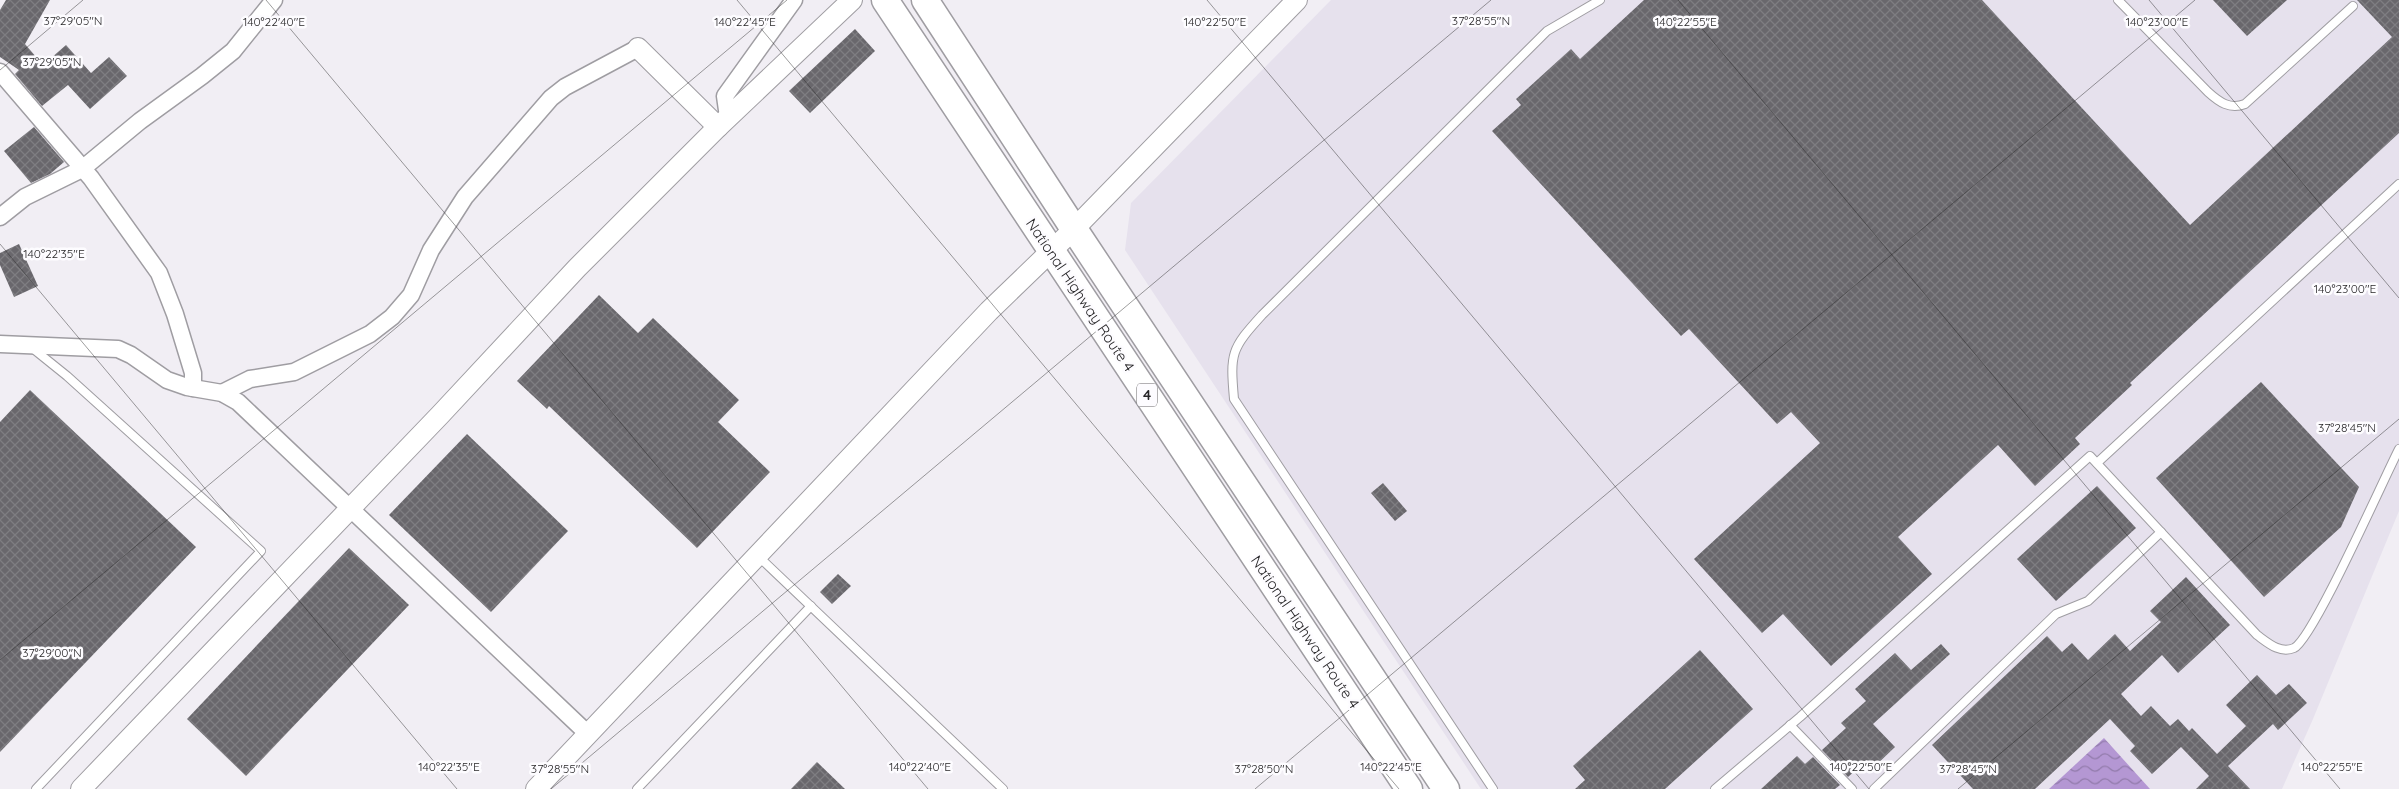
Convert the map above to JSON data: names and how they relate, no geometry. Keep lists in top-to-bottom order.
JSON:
{
  "streets": {
    "highway": ["National Highway Route 4", "4"]
  },
  "coordinates": [
    "37°29'05\"N",
    "37°28'55\"N",
    "140°22'40\"E",
    "140°22'45\"E",
    "140°22'50\"E",
    "140°22'55\"E",
    "140°23'00\"E",
    "140°22'35\"E",
    "37°28'45\"N",
    "37°29'00\"N",
    "37°28'50\"N"
  ]
}
